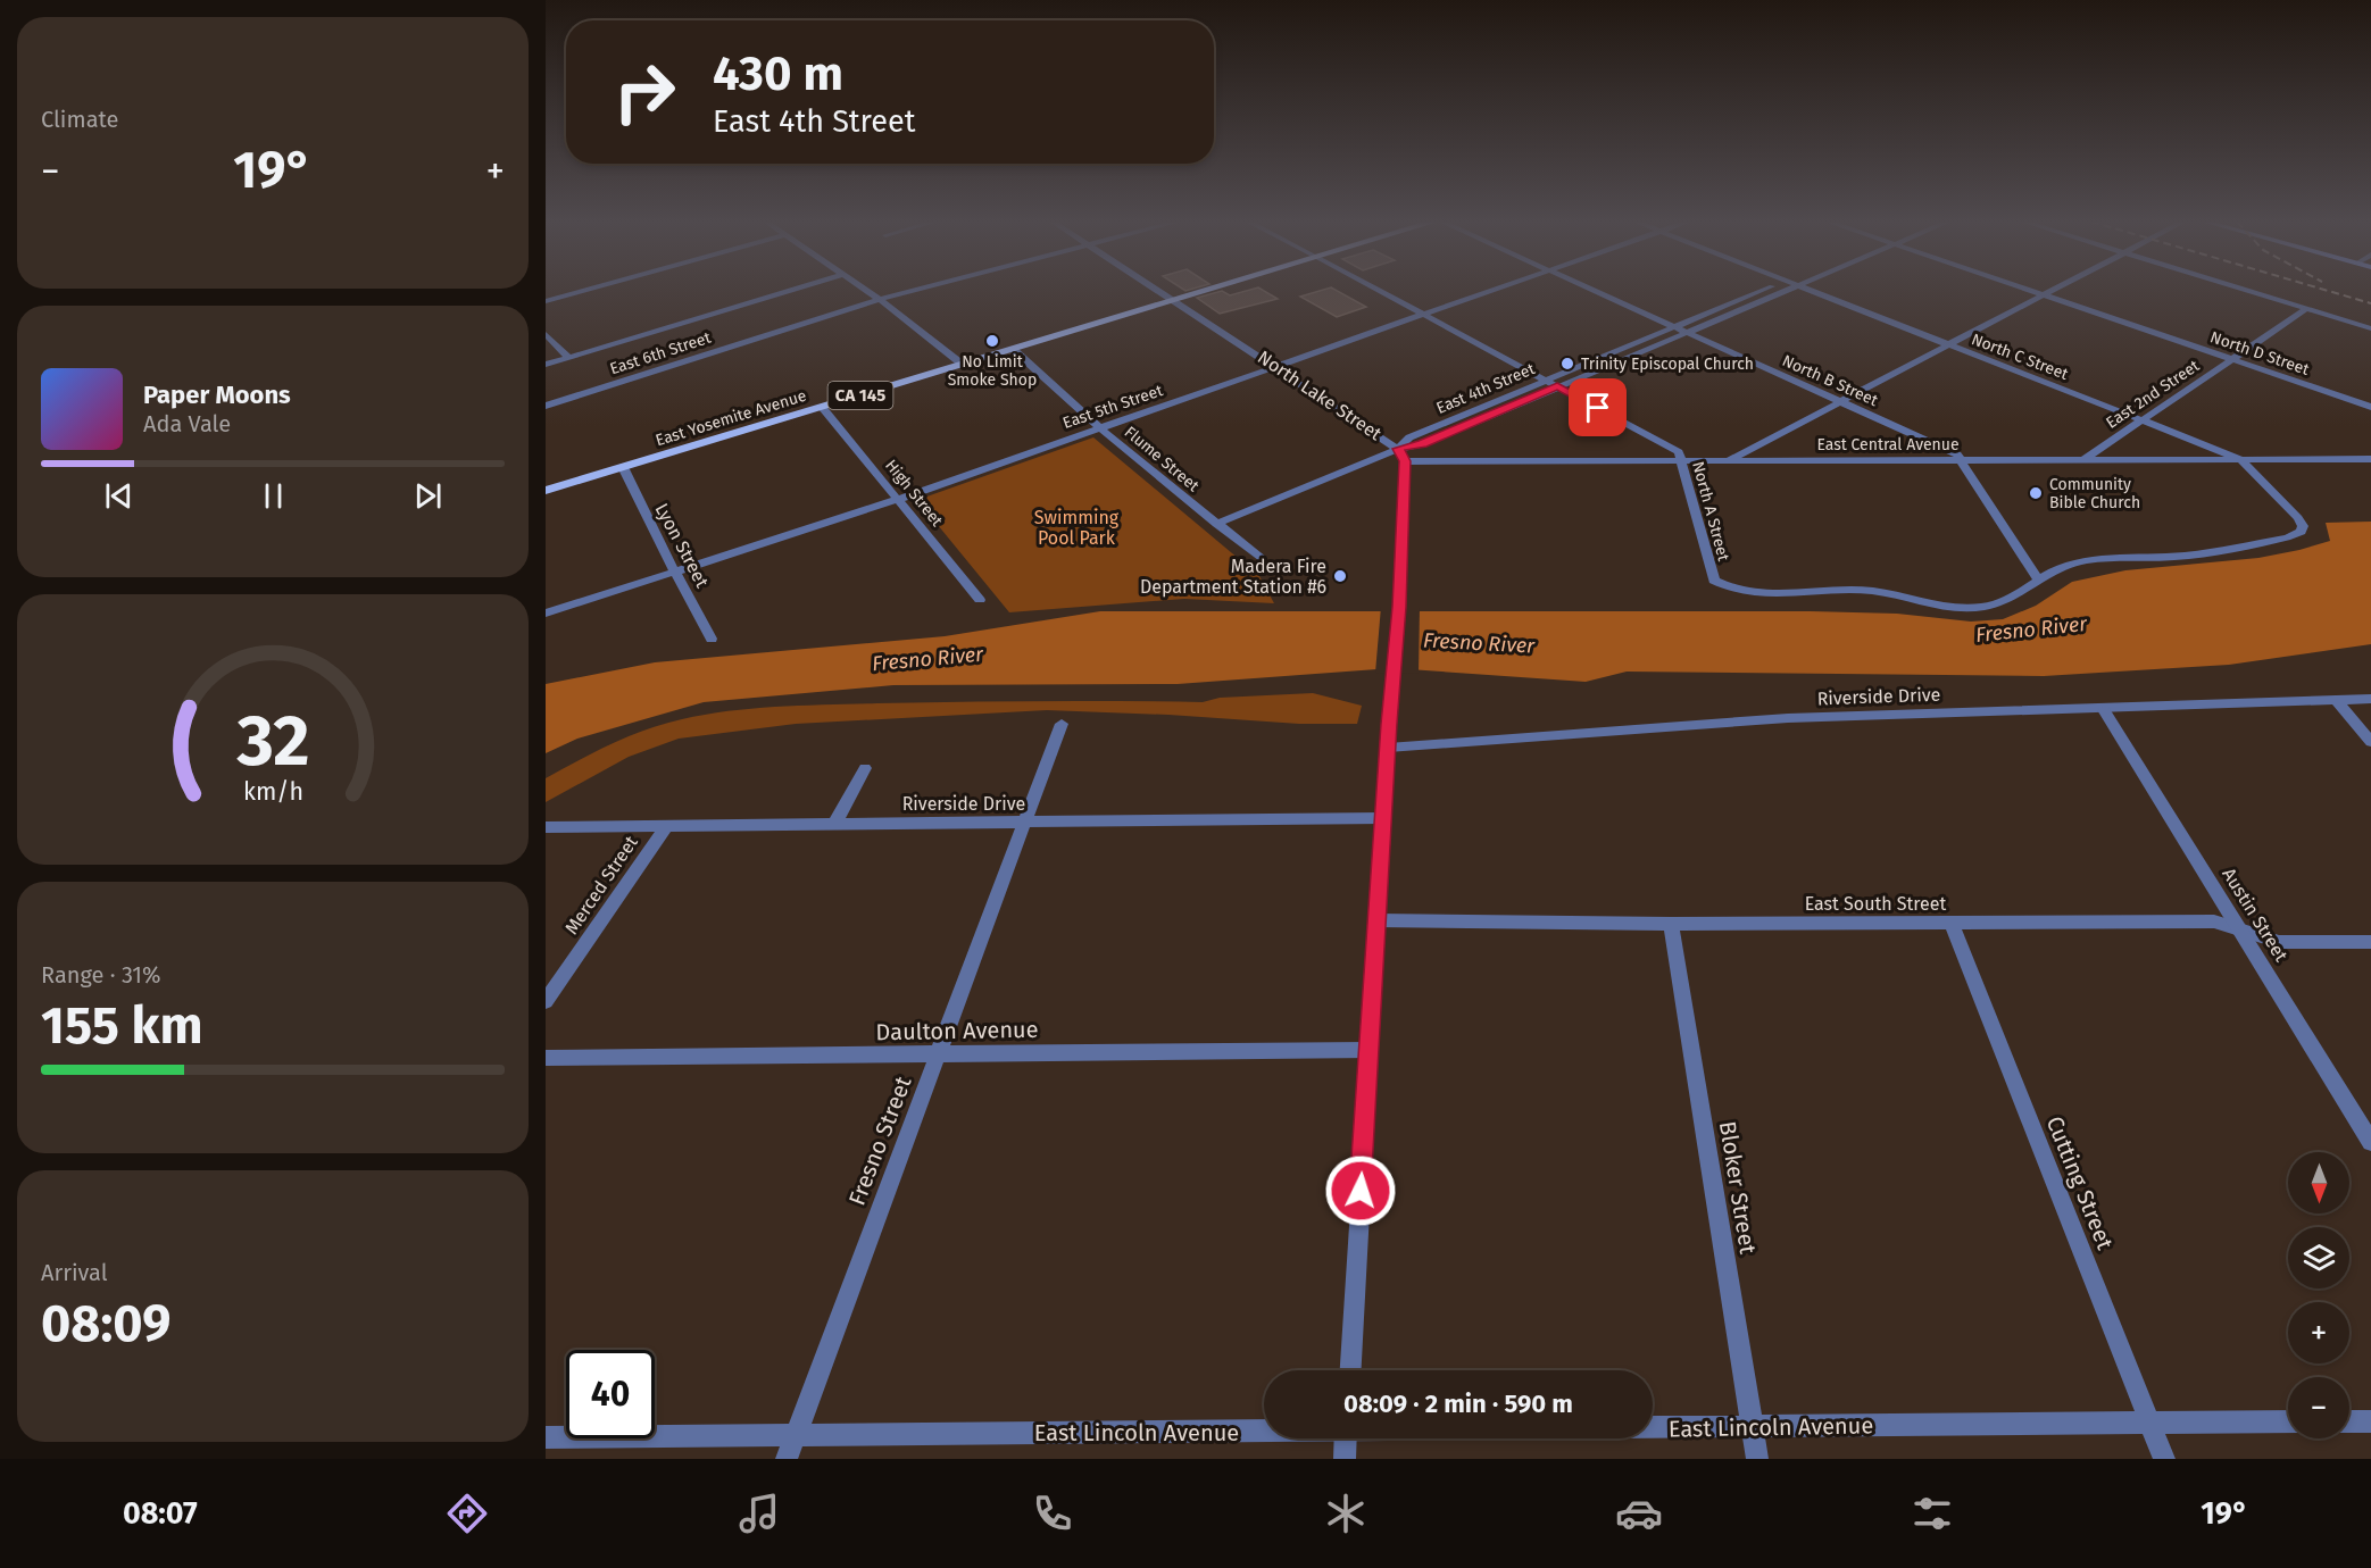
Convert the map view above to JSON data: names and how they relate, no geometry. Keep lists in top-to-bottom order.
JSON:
{
  "streets": {
    "main road": ["CA 145", "East Yosemite Avenue"],
    "street": [
      "East 6th Street",
      "North D Street",
      "North C Street",
      "North B Street",
      "East 4th Street",
      "East 2nd Street",
      "North Lake Street",
      "East 5th Street",
      "East Central Avenue",
      "Flume Street",
      "High Street",
      "North A Street",
      "Lyon Street",
      "Riverside Drive",
      "Merced Street",
      "East South Street",
      "Austin Street",
      "Daulton Avenue",
      "Fresno Street",
      "Cutting Street",
      "Bloker Street",
      "East Lincoln Avenue"
    ]
  },
  "crossings": [
    ["North D Street", "East 2nd Street"],
    ["North C Street", "North B Street"],
    ["North C Street", "East 2nd Street"],
    ["North C Street", "East Central Avenue"],
    ["North C Street", "North A Street"],
    ["North B Street", "East 4th Street"],
    ["North B Street", "East Central Avenue"],
    ["North B Street", "North A Street"],
    ["East 4th Street", "North Lake Street"],
    ["East 4th Street", "Flume Street"],
    ["East 4th Street", "North A Street"],
    ["East 2nd Street", "East Central Avenue"],
    ["North Lake Street", "East 5th Street"],
    ["North Lake Street", "East Yosemite Avenue"],
    ["North Lake Street", "East Central Avenue"],
    ["East 5th Street", "Flume Street"],
    ["East 5th Street", "High Street"],
    ["East 5th Street", "North A Street"],
    ["East 5th Street", "Lyon Street"],
    ["East Yosemite Avenue", "Flume Street"],
    ["East Yosemite Avenue", "High Street"],
    ["East Yosemite Avenue", "Lyon Street"],
    ["East Central Avenue", "North A Street"],
    ["Riverside Drive", "Merced Street"],
    ["Riverside Drive", "Austin Street"],
    ["Riverside Drive", "Fresno Street"],
    ["East South Street", "Austin Street"],
    ["East South Street", "Cutting Street"],
    ["East South Street", "Bloker Street"],
    ["Daulton Avenue", "Fresno Street"],
    ["Fresno Street", "East Lincoln Avenue"],
    ["Cutting Street", "East Lincoln Avenue"],
    ["Bloker Street", "East Lincoln Avenue"]
  ],
  "water": ["Fresno River"],
  "parks": ["Swimming Pool Park"],
  "places": [
    "No Limit Smoke Shop",
    "Trinity Episcopal Church",
    "Community Bible Church",
    "Madera Fire Department Station #6"
  ],
  "north": "bottom",
  "page": {
    "tile": [
      "Climate",
      ["Range · 31%", "155 km"],
      ["Arrival", "08:09"]
    ],
    "turn": ["430 m", "East 4th Street"],
    "heat": ["−", "19°", "+"],
    "song": ["Paper Moons", "Ada Vale"],
    "map_buttons": ["+", "−"],
    "limit": "40",
    "trip": "08:09 · 2 min · 590 m",
    "tabs": ["08:07", "19°"],
    "gauge": ["32", "km/h"]
  }
}
